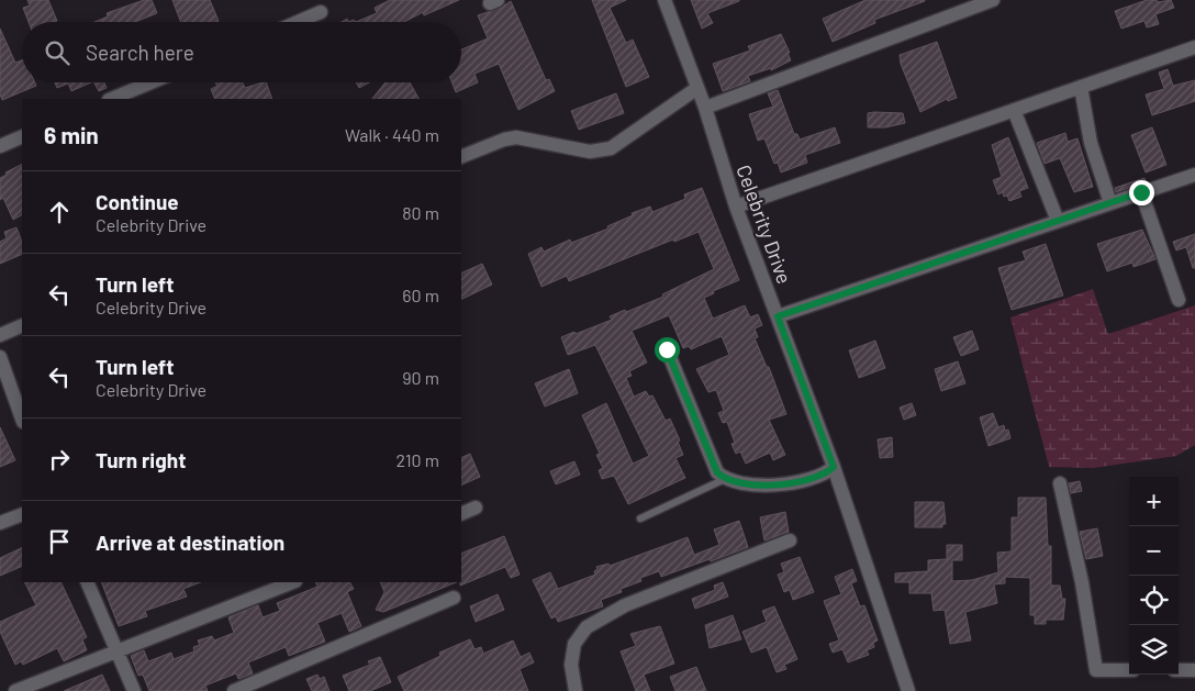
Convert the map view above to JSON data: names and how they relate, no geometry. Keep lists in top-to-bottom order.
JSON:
{
  "streets": {
    "street": ["Celebrity Drive"]
  },
  "page": {
    "search": "Search here",
    "heading": ["6 min", "Walk · 440 m"],
    "list": [
      ["Continue", "Celebrity Drive", "80 m"],
      ["Turn left", "Celebrity Drive", "60 m"],
      ["Turn left", "Celebrity Drive", "90 m"],
      ["Turn right", "210 m"],
      "Arrive at destination"
    ],
    "map_buttons": ["+", "−"]
  }
}
